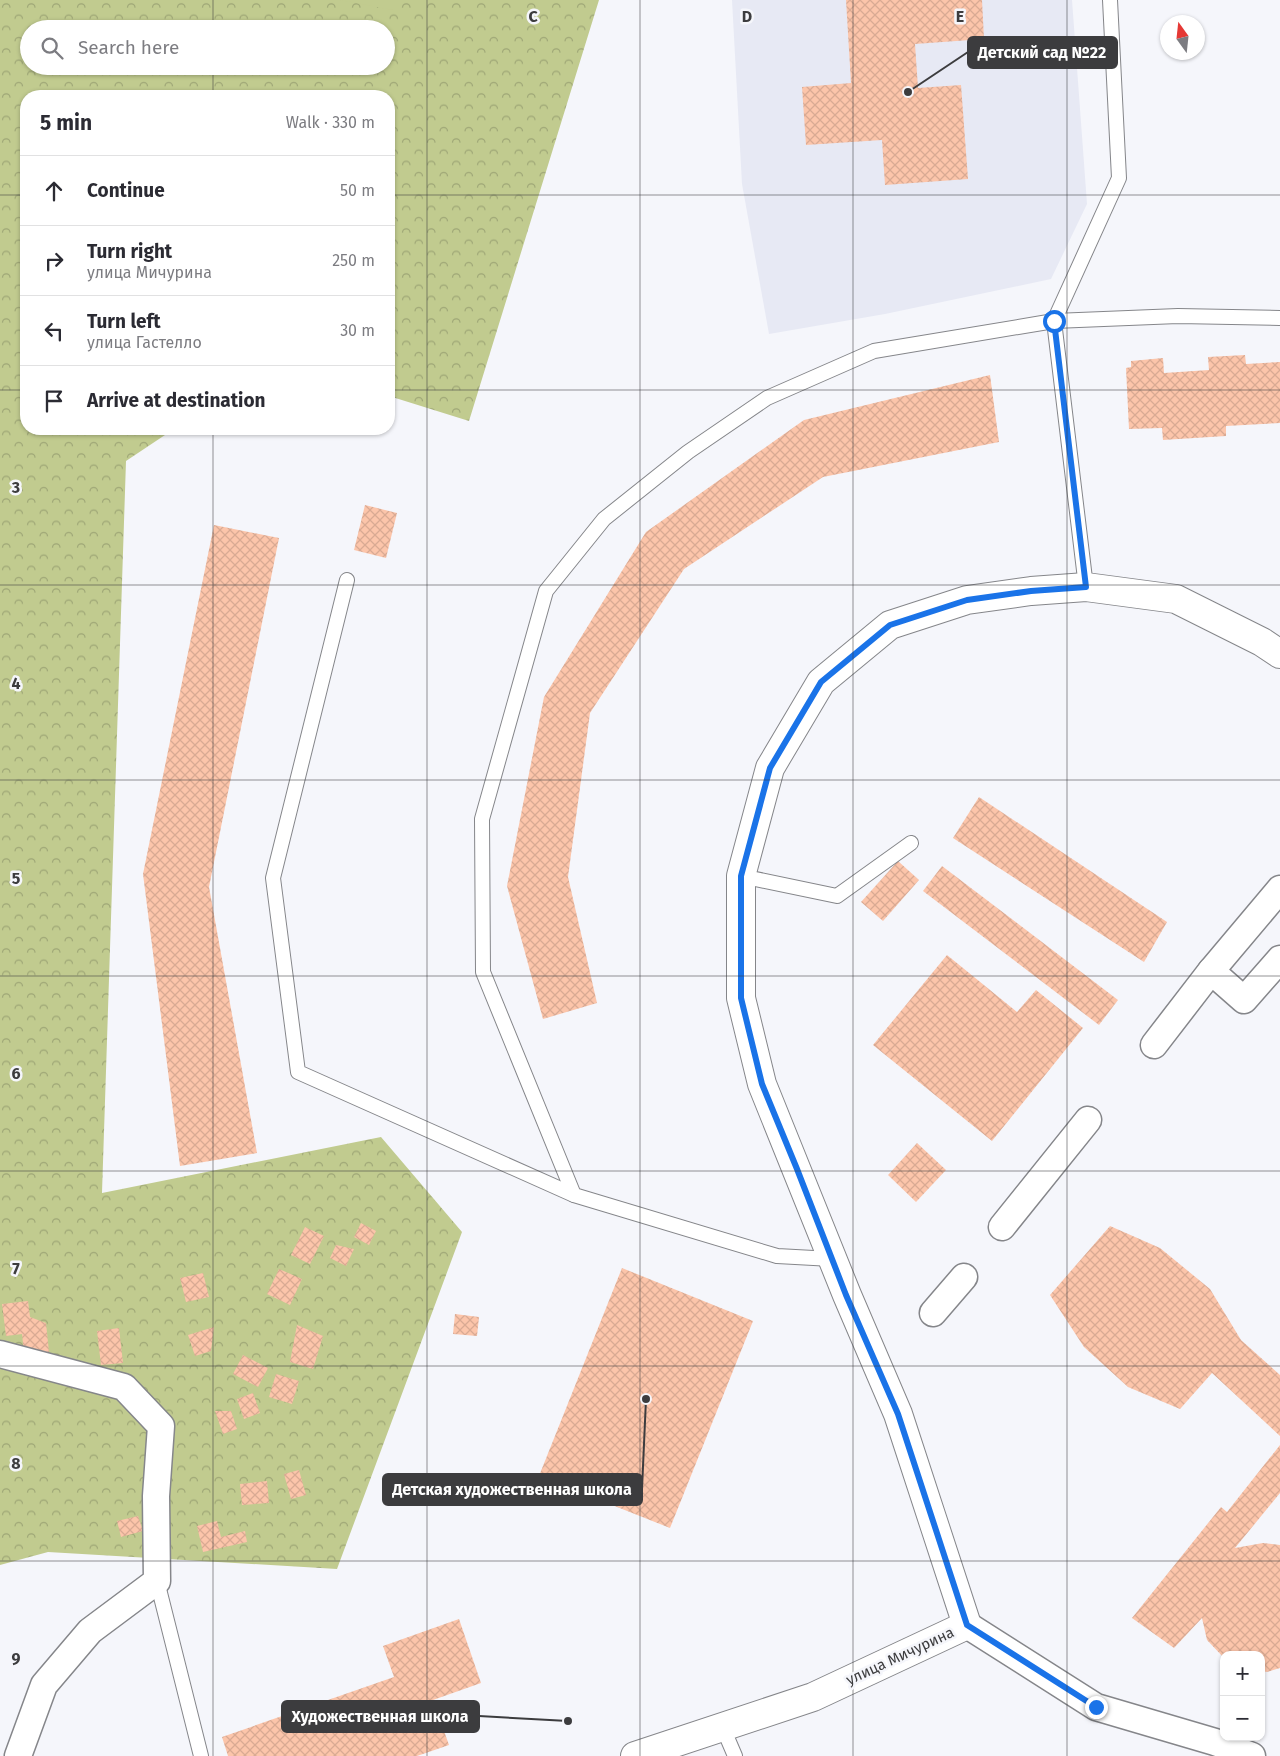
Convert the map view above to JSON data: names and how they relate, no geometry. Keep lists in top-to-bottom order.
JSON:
{
  "streets": {
    "street": ["улица Мичурина"]
  },
  "places": ["Детский сад №22", "Детская художественная школа", "Художественная школа"],
  "north": "top",
  "page": {
    "search": "Search here",
    "heading": ["5 min", "Walk · 330 m"],
    "list": [
      ["Continue", "50 m"],
      ["Turn right", "улица Мичурина", "250 m"],
      ["Turn left", "улица Гастелло", "30 m"],
      "Arrive at destination"
    ],
    "map_buttons": ["+", "−"]
  },
  "grid": {
    "columns": ["C", "D", "E"],
    "rows": [
      "3",
      "4",
      "5",
      "6",
      "7",
      "8",
      "9"
    ]
  }
}
